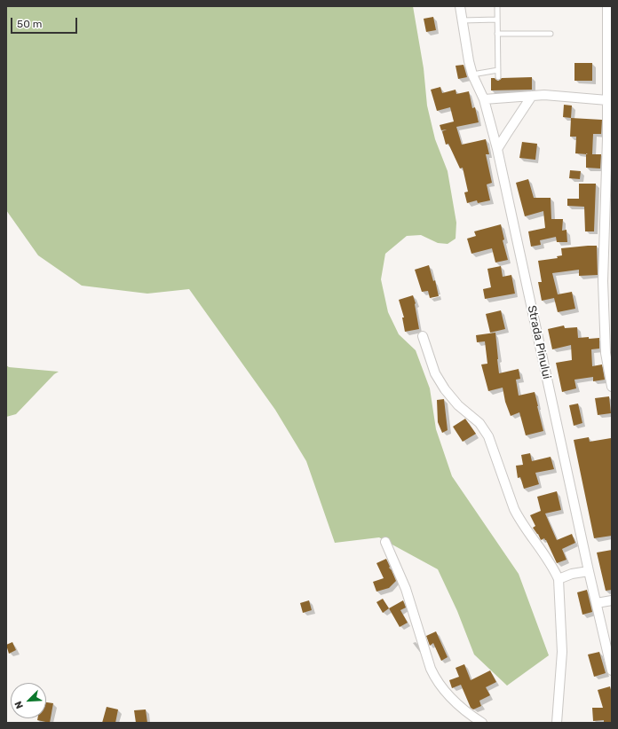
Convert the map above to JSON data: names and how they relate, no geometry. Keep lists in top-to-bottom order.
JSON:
{
  "streets": {
    "street": ["Strada Pinului"]
  },
  "scale_bar": "50 m",
  "north": "bottom left"
}
